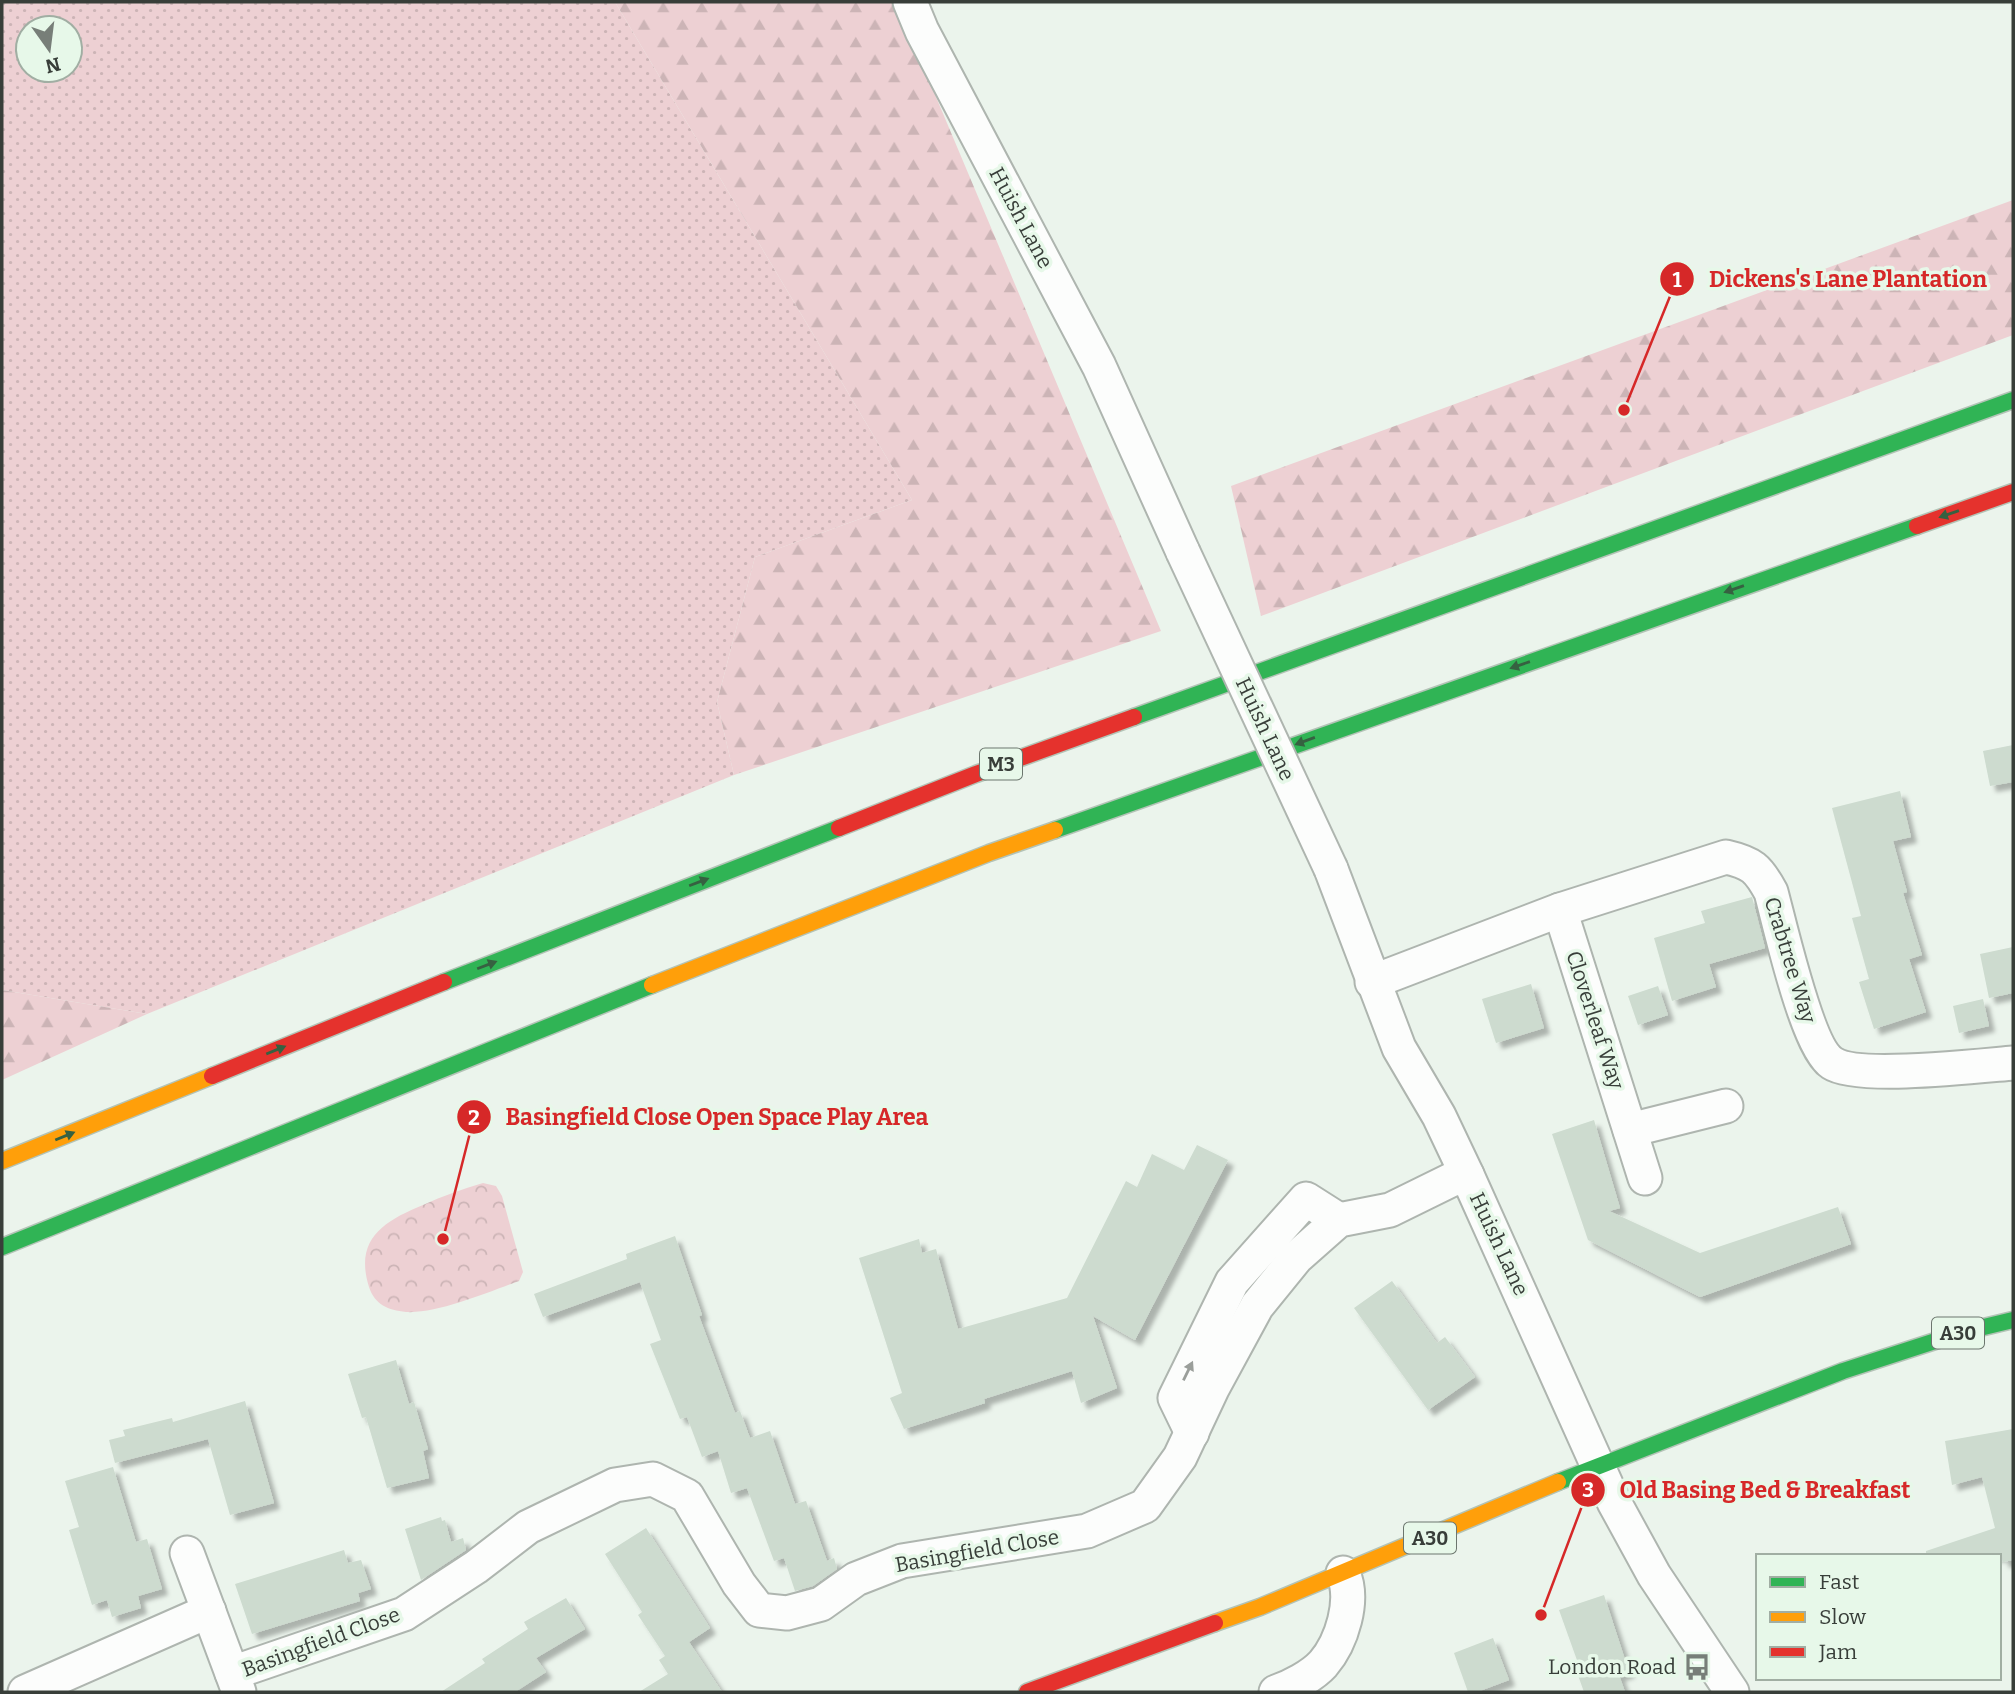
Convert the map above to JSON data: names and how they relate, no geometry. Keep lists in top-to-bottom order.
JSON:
{
  "streets": {
    "main road": ["M3", "A30"],
    "street": [
      "Huish Lane",
      "Crabtree Way",
      "Cloverleaf Way",
      "Basingfield Close"
    ]
  },
  "crossings": [
    ["Huish Lane", "Crabtree Way"],
    ["Huish Lane", "A30"],
    ["Huish Lane", "Basingfield Close"],
    ["Crabtree Way", "Cloverleaf Way"]
  ],
  "places": {
    "other": ["Dickens's Lane Plantation", "Basingfield Close Open Space Play Area", "Old Basing Bed & Breakfast"],
    "bus stop": ["London Road"]
  },
  "legend": ["Fast", "Slow", "Jam"],
  "north": "bottom"
}
